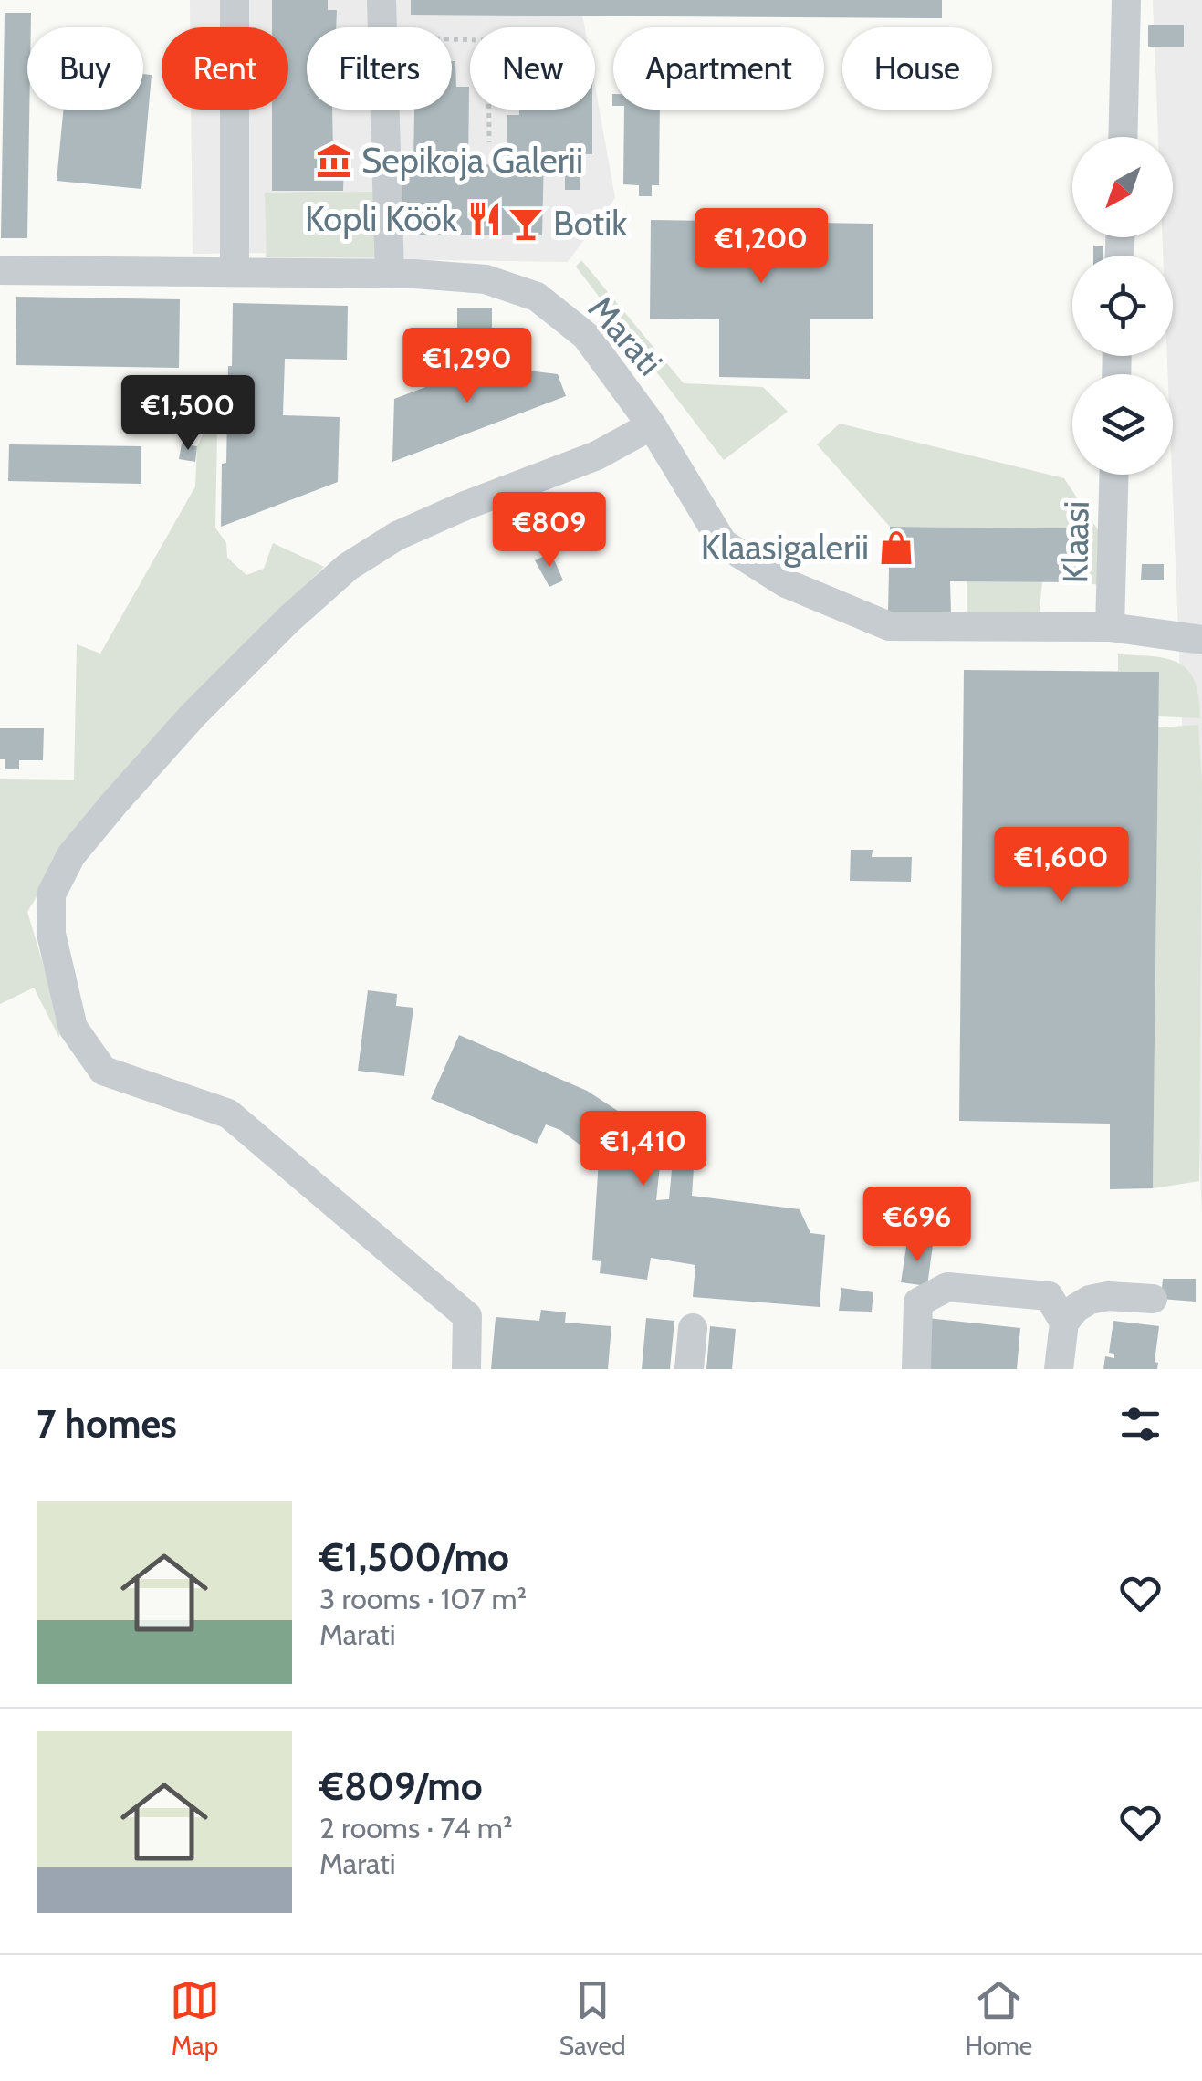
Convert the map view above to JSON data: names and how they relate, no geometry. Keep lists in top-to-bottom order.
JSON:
{
  "streets": {
    "street": ["Marati", "Klaasi"]
  },
  "crossings": [
    ["Marati", "Klaasi"]
  ],
  "places": {
    "museum": ["Sepikoja Galerii"],
    "restaurant": ["Kopli Köök"],
    "bar": ["Botik"],
    "shop": ["Klaasigalerii"]
  },
  "north": "bottom left",
  "page": {
    "chip": [
      "Buy",
      "Rent",
      "Filters",
      "New",
      "Apartment",
      "House"
    ],
    "price": [
      "€1,200",
      "€1,290",
      "€1,500",
      "€809",
      "€1,600",
      "€1,410",
      "€696"
    ],
    "heading": "7 homes",
    "list": [
      {
        "name": "€1,500/mo",
        "note": "3 rooms · 107 m² · Marati"
      },
      {
        "name": "€809/mo",
        "note": "2 rooms · 74 m² · Marati"
      }
    ],
    "tabs": ["Map", "Saved", "Home"]
  }
}
